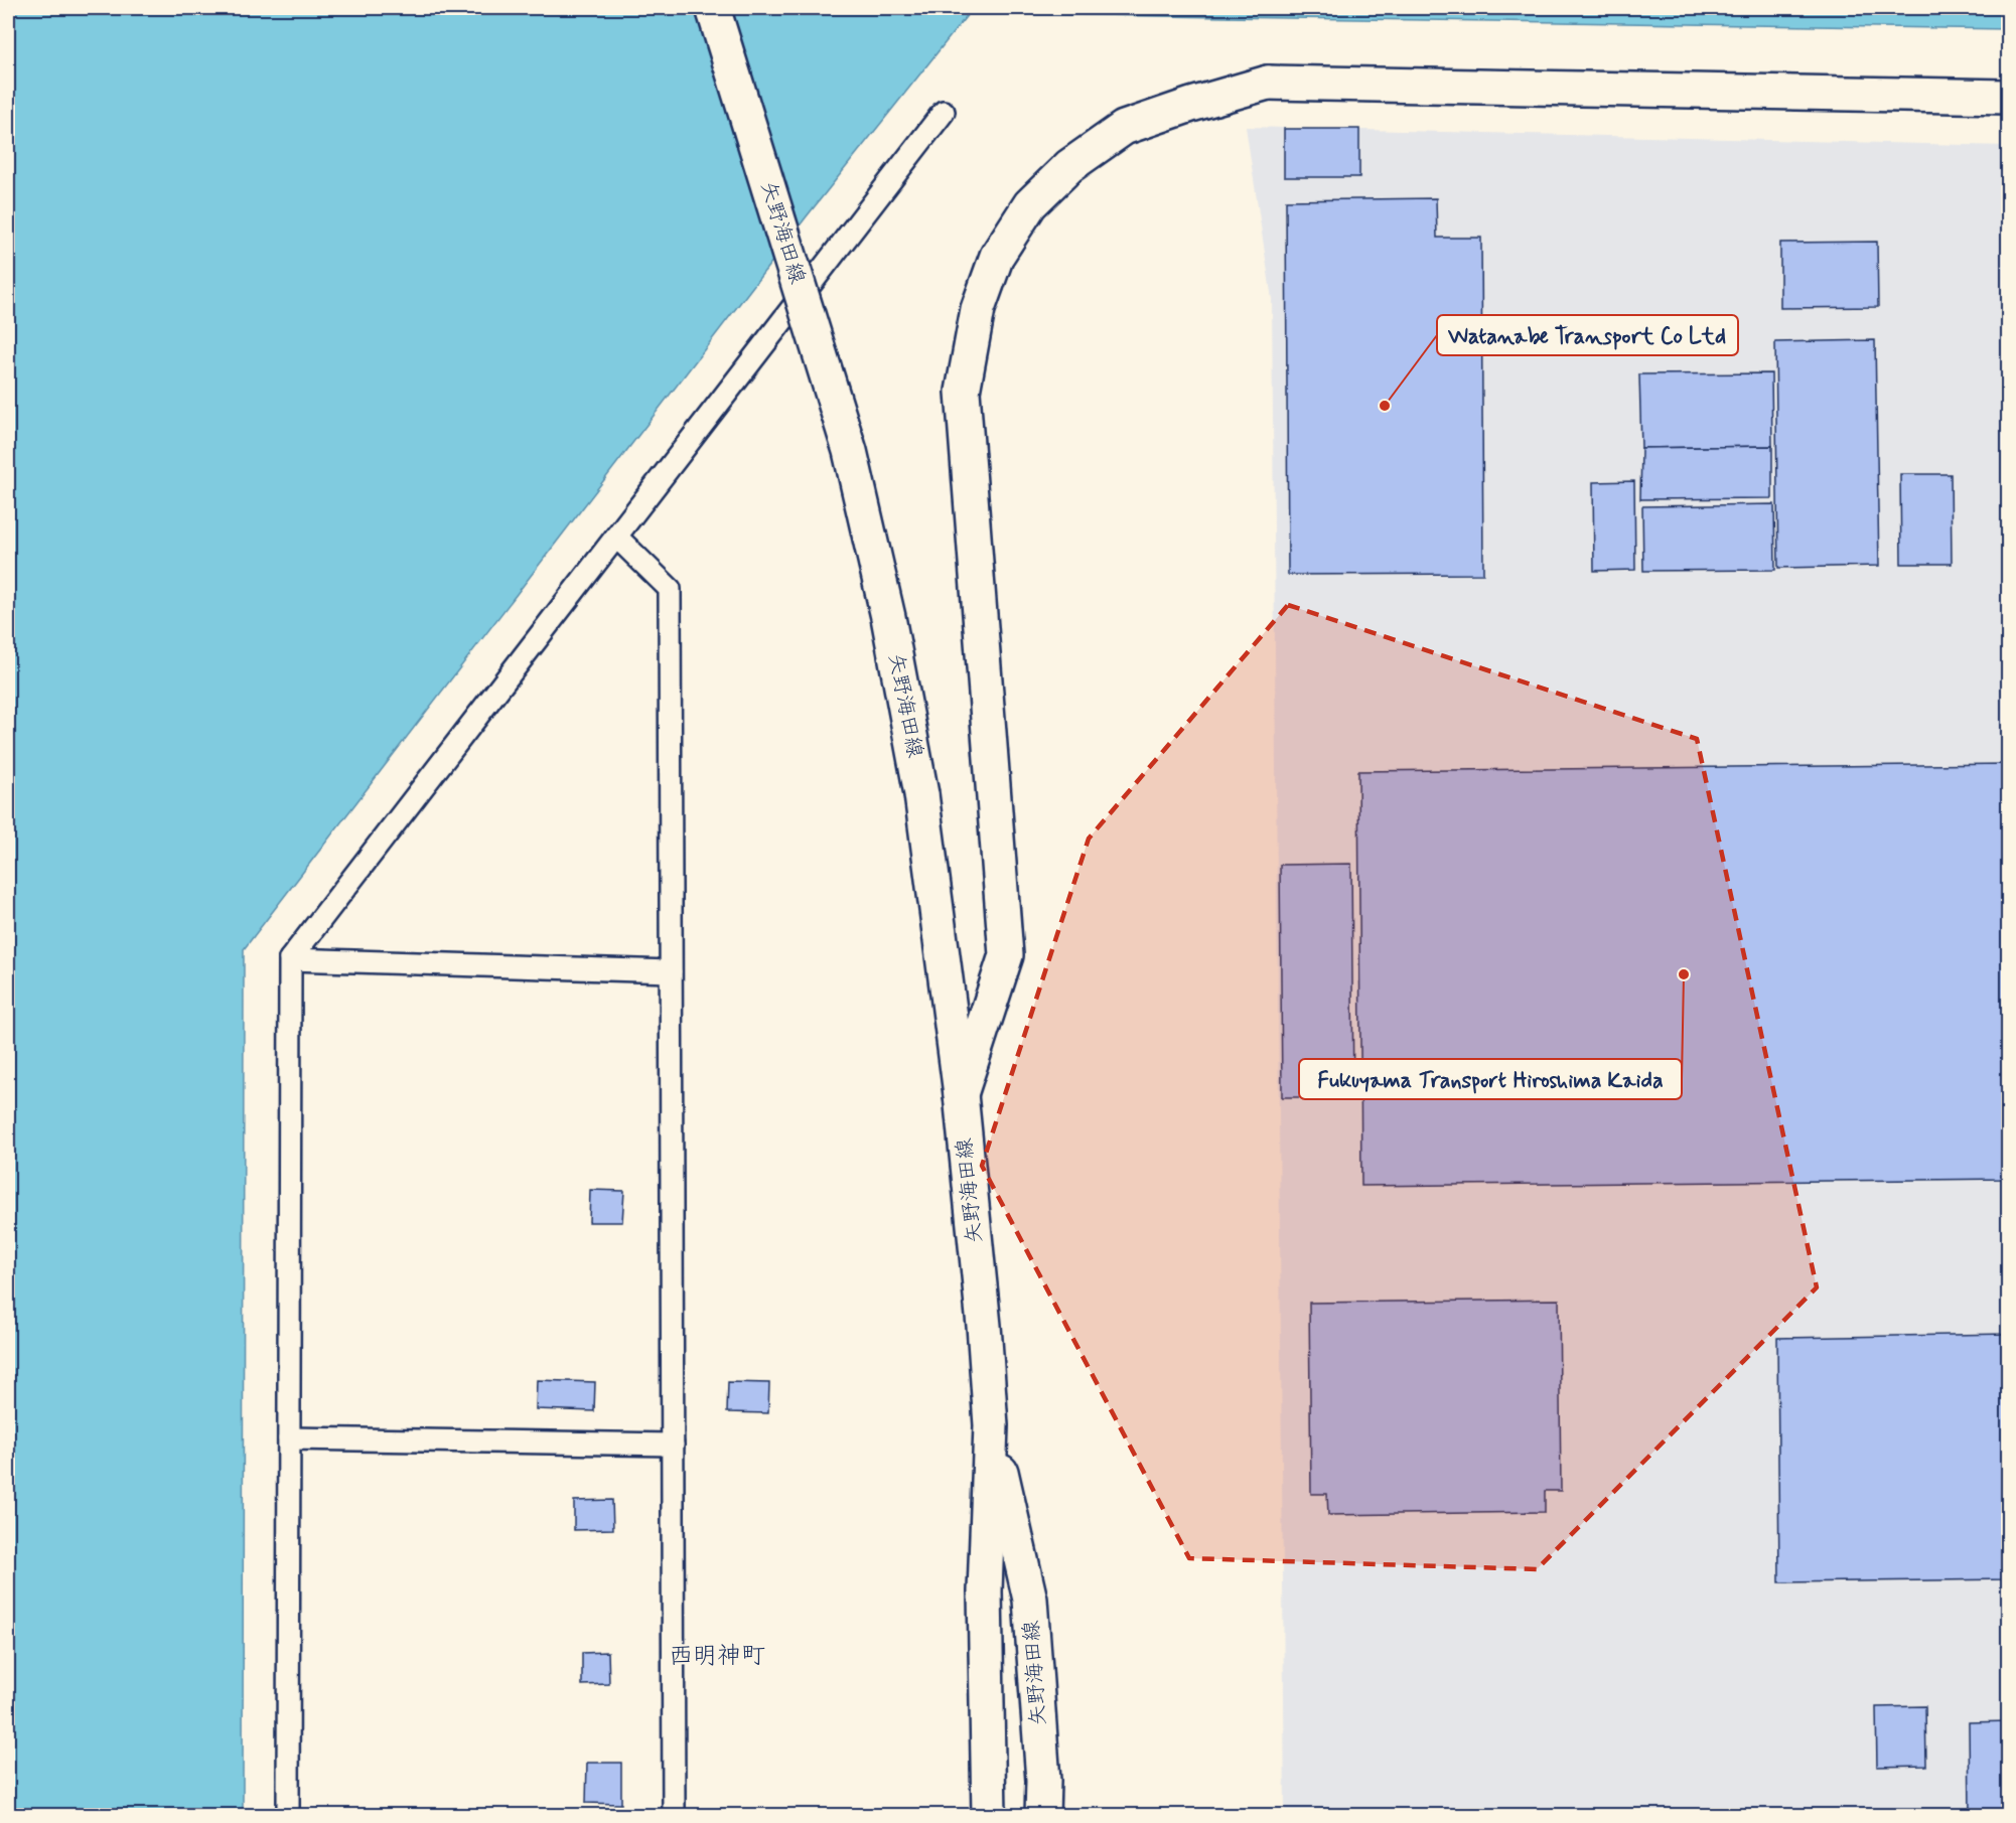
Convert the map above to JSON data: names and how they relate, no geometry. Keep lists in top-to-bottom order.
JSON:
{
  "streets": {
    "main road": ["矢野海田線"]
  },
  "districts": ["西明神町"],
  "places": ["Watanabe Transport Co Ltd", "Fukuyama Transport Hiroshima Kaida"]
}
